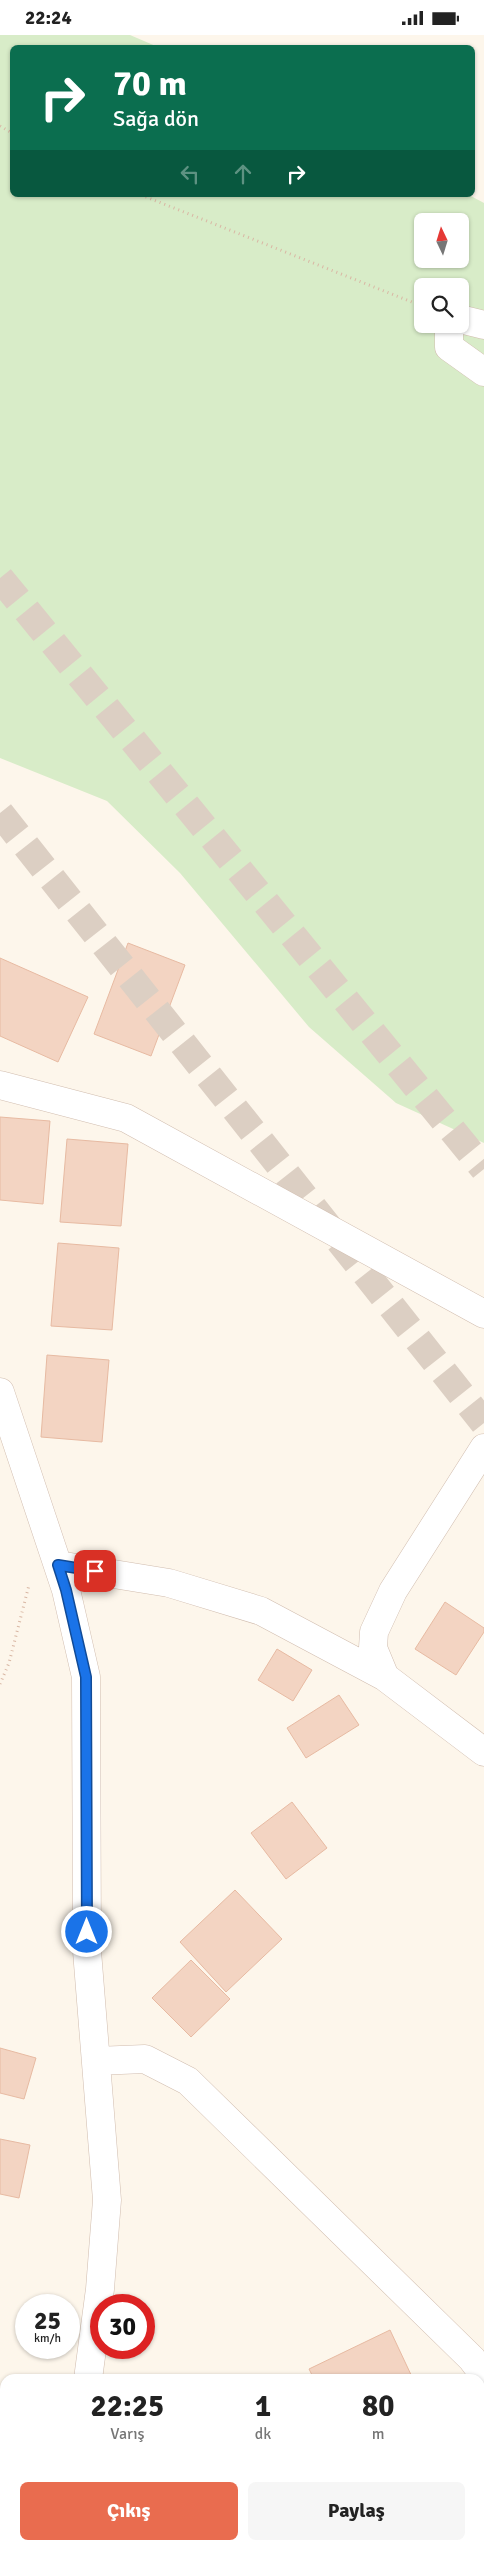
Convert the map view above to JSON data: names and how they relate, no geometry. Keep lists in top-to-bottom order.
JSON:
{
  "north": "top",
  "page": {
    "status": "22:24",
    "turn": ["70 m", "Sağa dön"],
    "speed": "25 km/h",
    "limit": "30",
    "eta": [
      "22:25",
      "Varış",
      "1",
      "dk",
      "80",
      "m"
    ],
    "buttons": ["Çıkış", "Paylaş"]
  }
}
